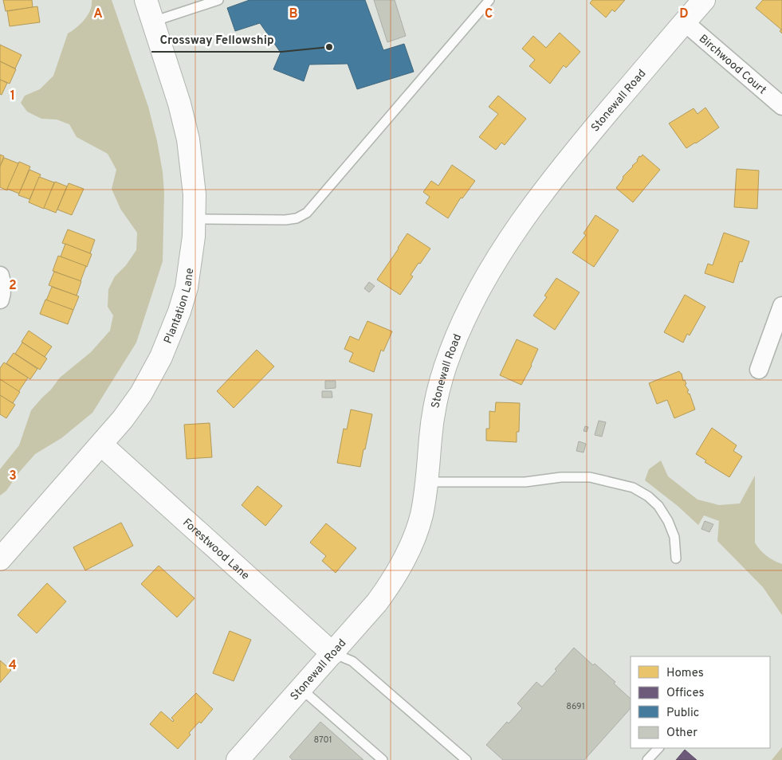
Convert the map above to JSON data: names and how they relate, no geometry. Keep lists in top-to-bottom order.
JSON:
{
  "streets": {
    "street": [
      "Birchwood Court",
      "Stonewall Road",
      "Plantation Lane",
      "Forestwood Lane"
    ]
  },
  "crossings": [
    ["Birchwood Court", "Stonewall Road"],
    ["Stonewall Road", "Forestwood Lane"],
    ["Plantation Lane", "Forestwood Lane"]
  ],
  "places": ["Crossway Fellowship"],
  "house_numbers": ["8691", "8701"],
  "legend": [
    "Homes",
    "Offices",
    "Public",
    "Other"
  ],
  "grid": {
    "columns": [
      "A",
      "B",
      "C",
      "D"
    ],
    "rows": [
      "1",
      "2",
      "3",
      "4"
    ]
  }
}
